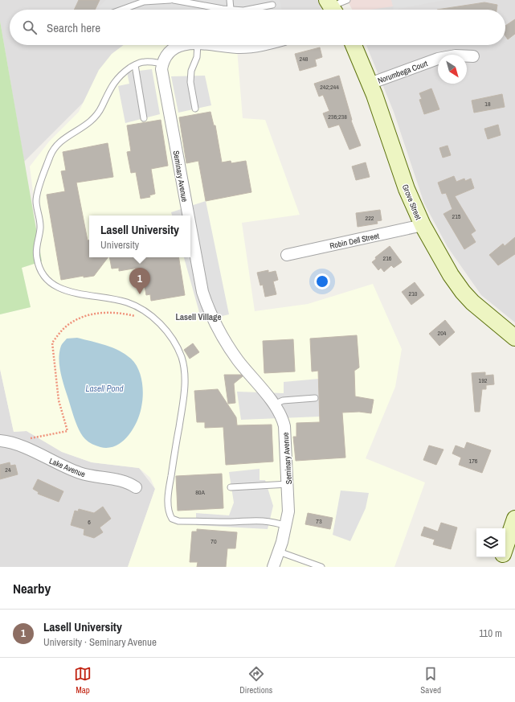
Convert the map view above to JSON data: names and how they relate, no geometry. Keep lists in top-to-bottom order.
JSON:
{
  "streets": {
    "main road": ["Grove Street"],
    "street": [
      "Norumbega Court",
      "Seminary Avenue",
      "Robin Dell Street",
      "Lake Avenue"
    ]
  },
  "crossings": [
    ["Norumbega Court", "Grove Street"],
    ["Grove Street", "Robin Dell Street"]
  ],
  "districts": ["Lasell Village"],
  "water": ["Lasell Pond"],
  "house_numbers": [
    "248",
    "242;244",
    "18",
    "236;238",
    "215",
    "222",
    "216",
    "210",
    "204",
    "192",
    "176",
    "24",
    "80A",
    "73",
    "6",
    "70"
  ],
  "north": "bottom right",
  "page": {
    "search": "Search here",
    "popup": ["Lasell University", "University"],
    "pins": "1",
    "heading": "Nearby",
    "list": [
      {
        "mark": "1",
        "name": "Lasell University",
        "note": "University · Seminary Avenue",
        "value": "110 m"
      }
    ],
    "nav": ["Map", "Directions", "Saved"]
  }
}
